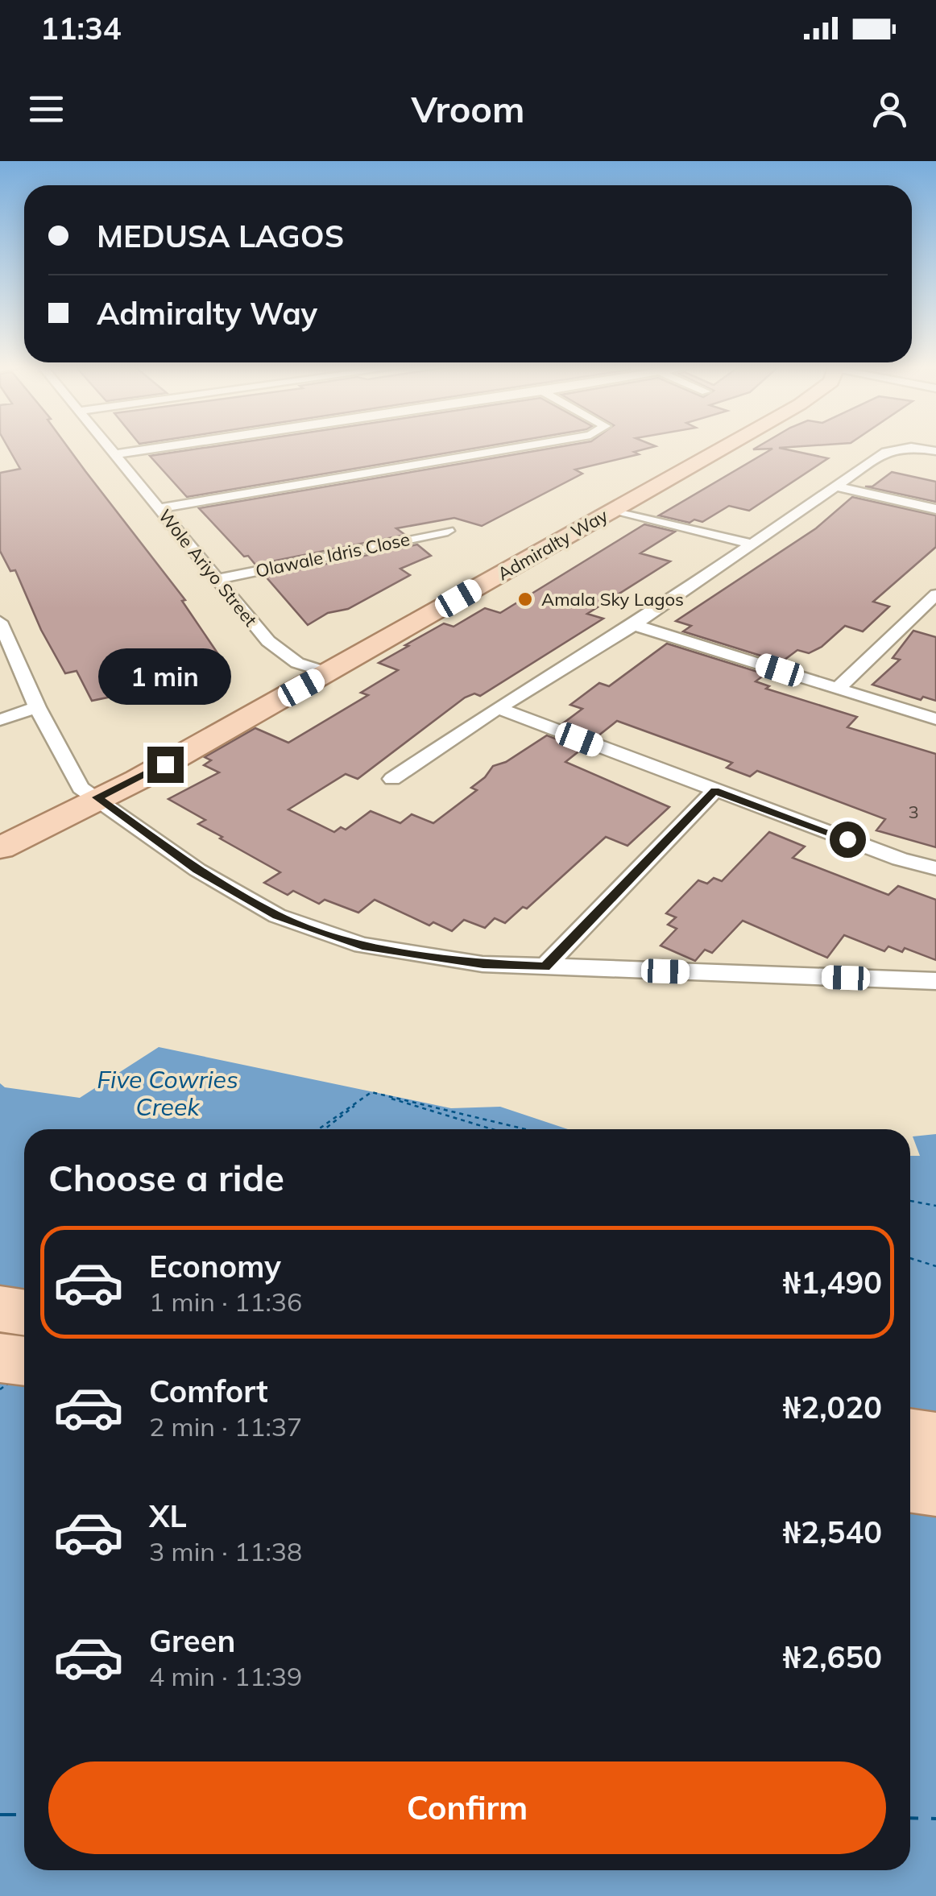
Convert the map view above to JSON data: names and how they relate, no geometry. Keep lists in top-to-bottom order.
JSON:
{
  "streets": {
    "main road": ["Admiralty Way"],
    "street": ["Olawale Idris Close", "Wole Ariyo Street"]
  },
  "crossings": [
    ["Admiralty Way", "Wole Ariyo Street"],
    ["Olawale Idris Close", "Wole Ariyo Street"]
  ],
  "water": ["Five Cowries Creek"],
  "places": ["Amala Sky Lagos"],
  "house_numbers": ["3"],
  "page": {
    "status": "11:34",
    "header": "Vroom",
    "banner": ["MEDUSA LAGOS", "Admiralty Way"],
    "bubble": "1 min",
    "heading": "Choose a ride",
    "list": [
      {
        "name": "Economy",
        "note": "1 min · 11:36",
        "value": "₦1,490"
      },
      {
        "name": "Comfort",
        "note": "2 min · 11:37",
        "value": "₦2,020"
      },
      {
        "name": "XL",
        "note": "3 min · 11:38",
        "value": "₦2,540"
      },
      {
        "name": "Green",
        "note": "4 min · 11:39",
        "value": "₦2,650"
      }
    ],
    "buttons": "Confirm"
  }
}
